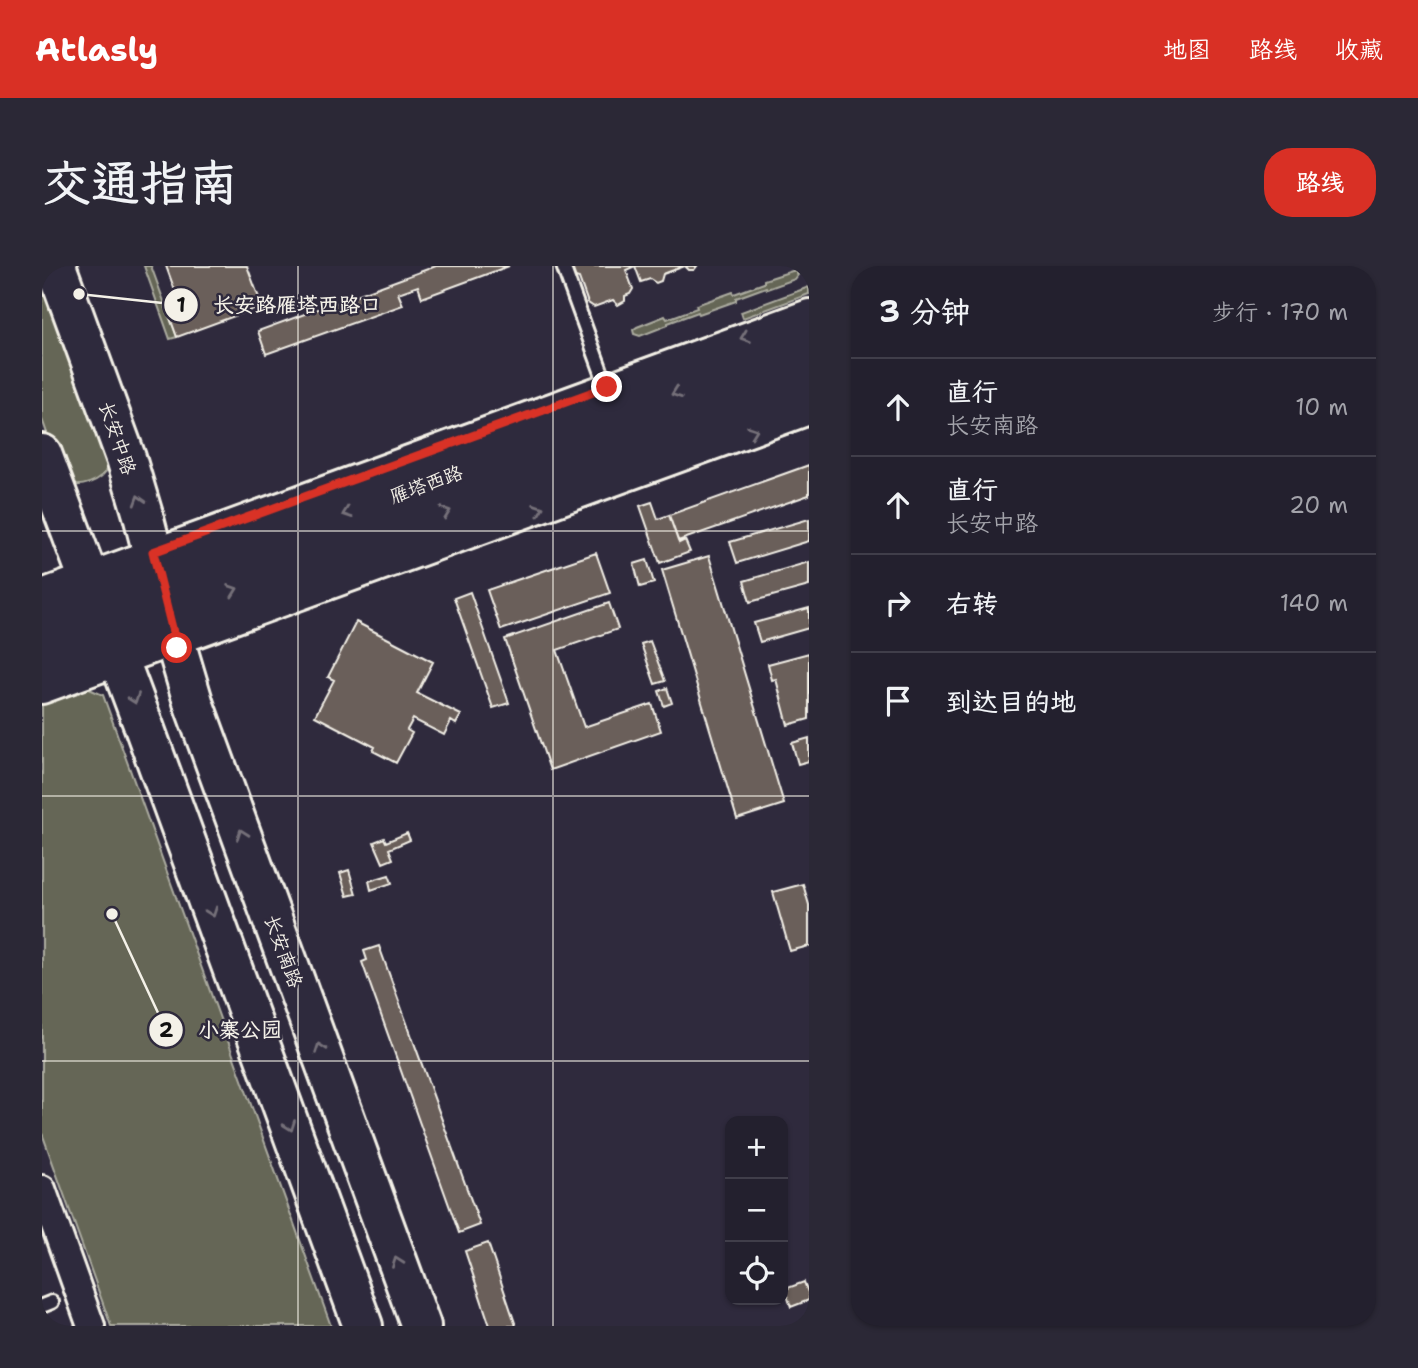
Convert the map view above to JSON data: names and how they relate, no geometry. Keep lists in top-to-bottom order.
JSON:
{
  "streets": {
    "main road": ["长安中路", "雁塔西路", "长安南路"]
  },
  "crossings": [
    ["长安中路", "雁塔西路"],
    ["长安中路", "长安南路"],
    ["雁塔西路", "长安南路"]
  ],
  "places": ["长安路雁塔西路口", "小寨公园"],
  "page": {
    "header": "Atlasly",
    "nav": ["地图", "路线", "收藏"],
    "buttons": "路线",
    "title": "交通指南",
    "heading": ["3 分钟", "步行 · 170 m"],
    "list": [
      ["直行", "长安南路", "10 m"],
      ["直行", "长安中路", "20 m"],
      ["右转", "140 m"],
      "到达目的地"
    ],
    "map_buttons": ["+", "−"]
  }
}
